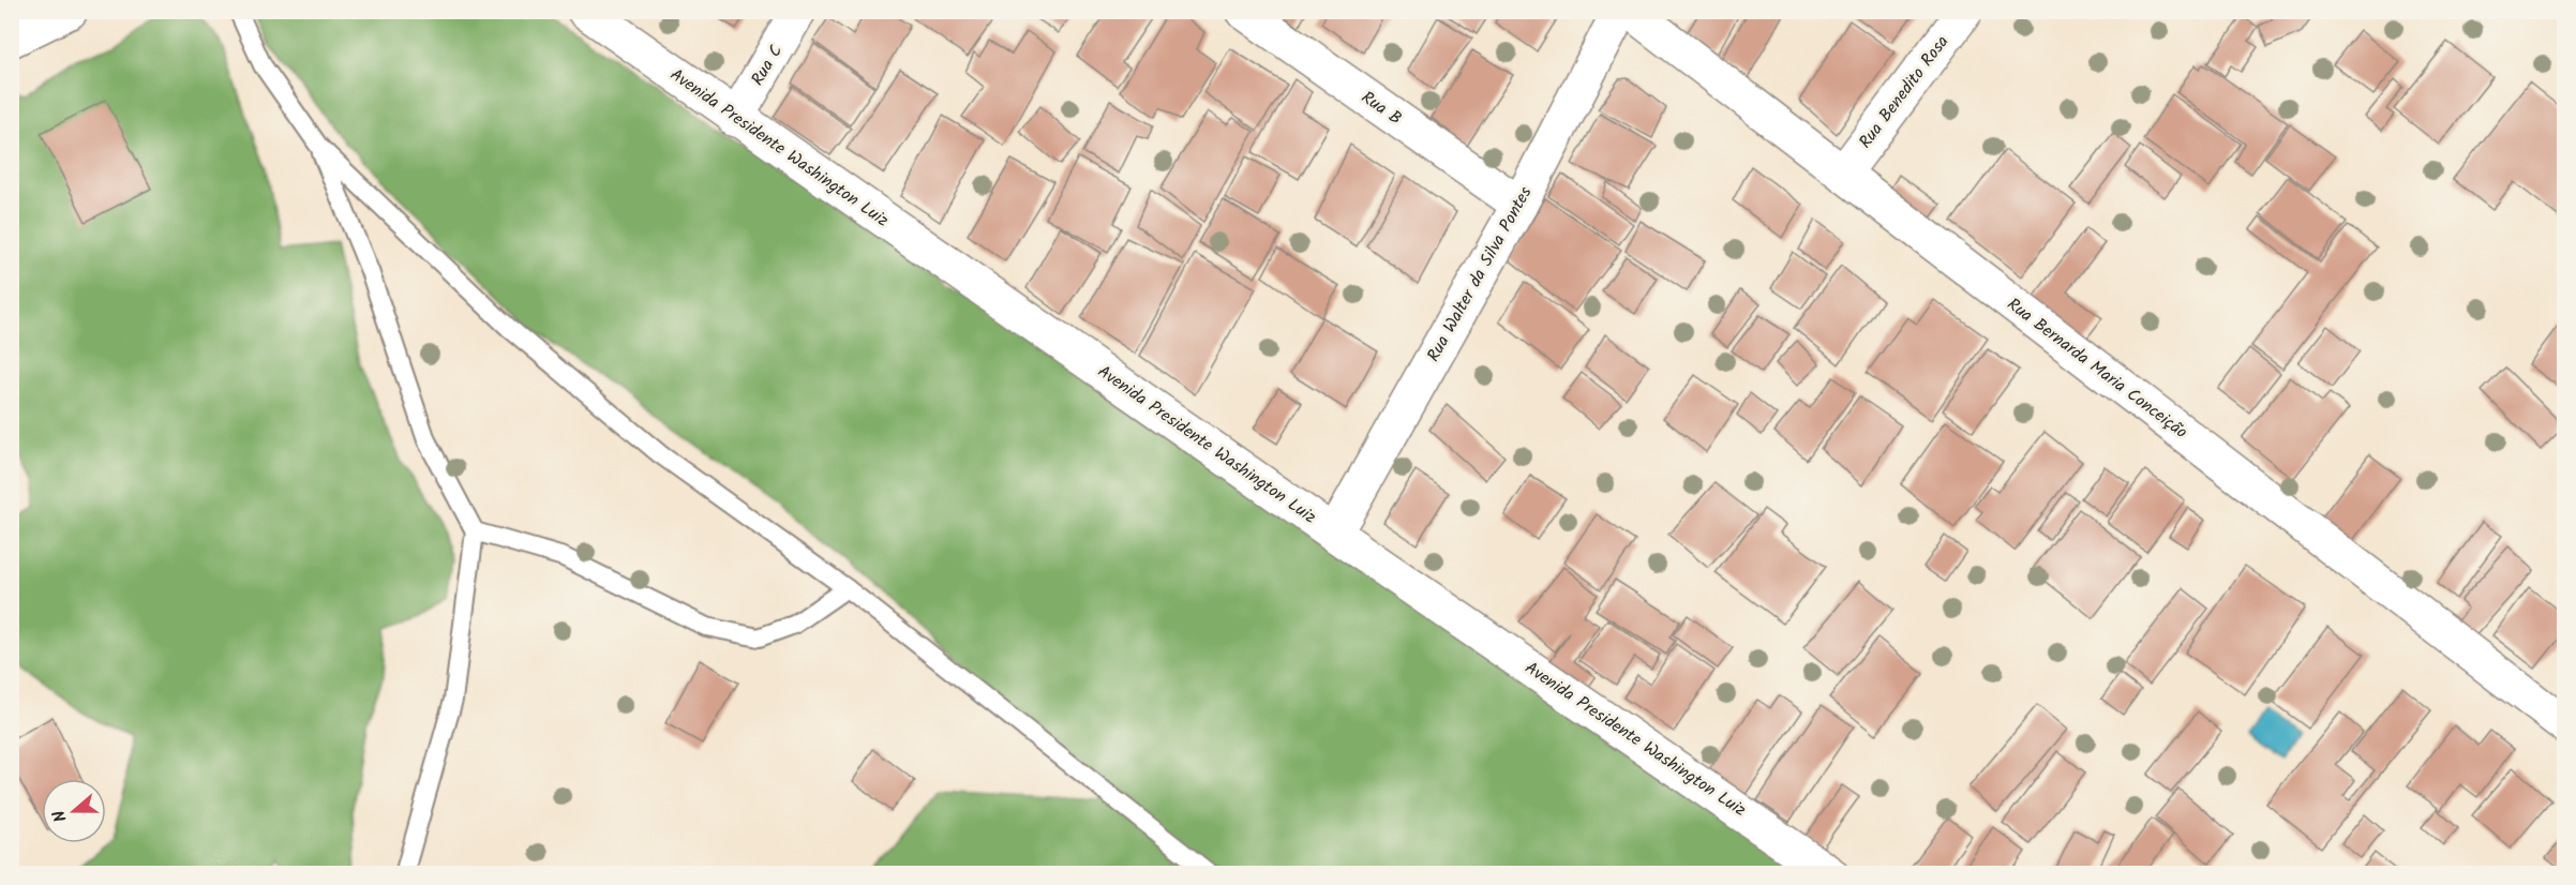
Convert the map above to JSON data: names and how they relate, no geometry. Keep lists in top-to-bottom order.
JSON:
{
  "streets": {
    "street": [
      "Rua C",
      "Rua Benedito Rosa",
      "Rua B",
      "Avenida Presidente Washington Luiz",
      "Rua Walter da Silva Pontes",
      "Rua Bernarda Maria Conceição"
    ]
  },
  "crossings": [
    ["Rua C", "Avenida Presidente Washington Luiz"],
    ["Rua Benedito Rosa", "Rua Bernarda Maria Conceição"],
    ["Rua B", "Rua Walter da Silva Pontes"],
    ["Avenida Presidente Washington Luiz", "Rua Walter da Silva Pontes"]
  ],
  "north": "left"
}
